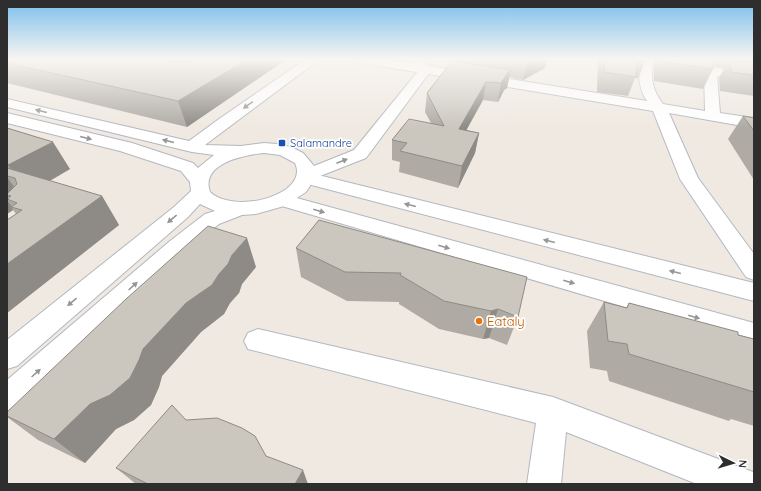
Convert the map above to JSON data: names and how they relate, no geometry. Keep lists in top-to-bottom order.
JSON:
{
  "places": {
    "transit": ["Salamandre"],
    "other": ["Eataly"]
  },
  "north": "right"
}
